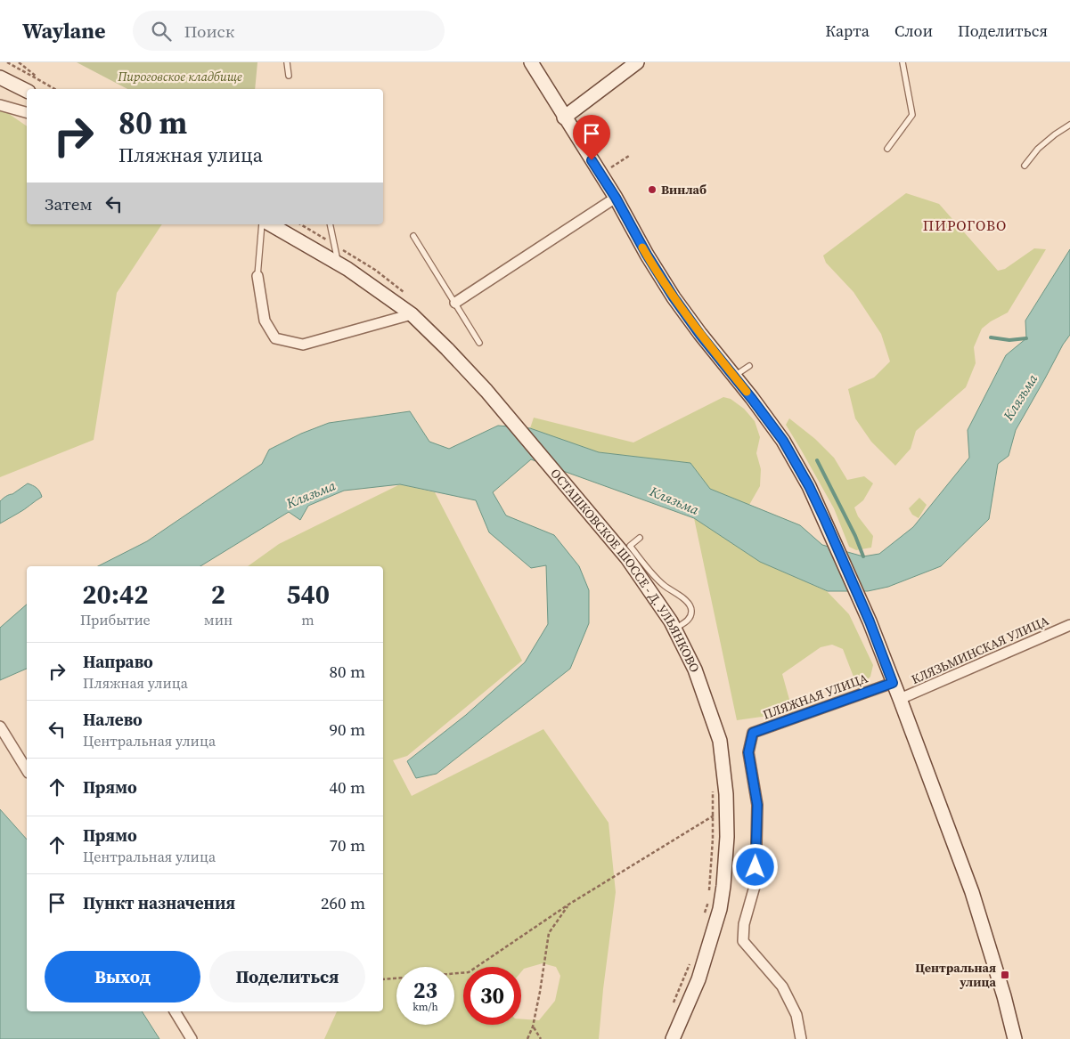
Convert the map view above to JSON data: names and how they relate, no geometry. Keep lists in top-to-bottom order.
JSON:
{
  "streets": {
    "street": ["ОСТАШКОВСКОЕ ШОССЕ - Д. УЛЬЯНКОВО", "КЛЯЗЬМИНСКАЯ УЛИЦА", "ПЛЯЖНАЯ УЛИЦА"]
  },
  "districts": ["ПИРОГОВО"],
  "water": ["Клязьма"],
  "parks": ["Пироговское кладбище"],
  "places": {
    "other": ["Винлаб"],
    "transit": ["Центральная улица"]
  },
  "page": {
    "header": "Waylane",
    "search": "Поиск",
    "nav": ["Карта", "Слои", "Поделиться"],
    "turn": ["80 m", "Пляжная улица"],
    "then": "Затем",
    "eta": [
      "20:42",
      "Прибытие",
      "2",
      "мин",
      "540",
      "m"
    ],
    "list": [
      {
        "name": "Направо",
        "note": "Пляжная улица",
        "value": "80 m"
      },
      {
        "name": "Налево",
        "note": "Центральная улица",
        "value": "90 m"
      },
      {
        "name": "Прямо",
        "value": "40 m"
      },
      {
        "name": "Прямо",
        "note": "Центральная улица",
        "value": "70 m"
      },
      {
        "name": "Пункт назначения",
        "value": "260 m"
      }
    ],
    "buttons": ["Выход", "Поделиться"],
    "speed": "23 km/h",
    "limit": "30"
  }
}
